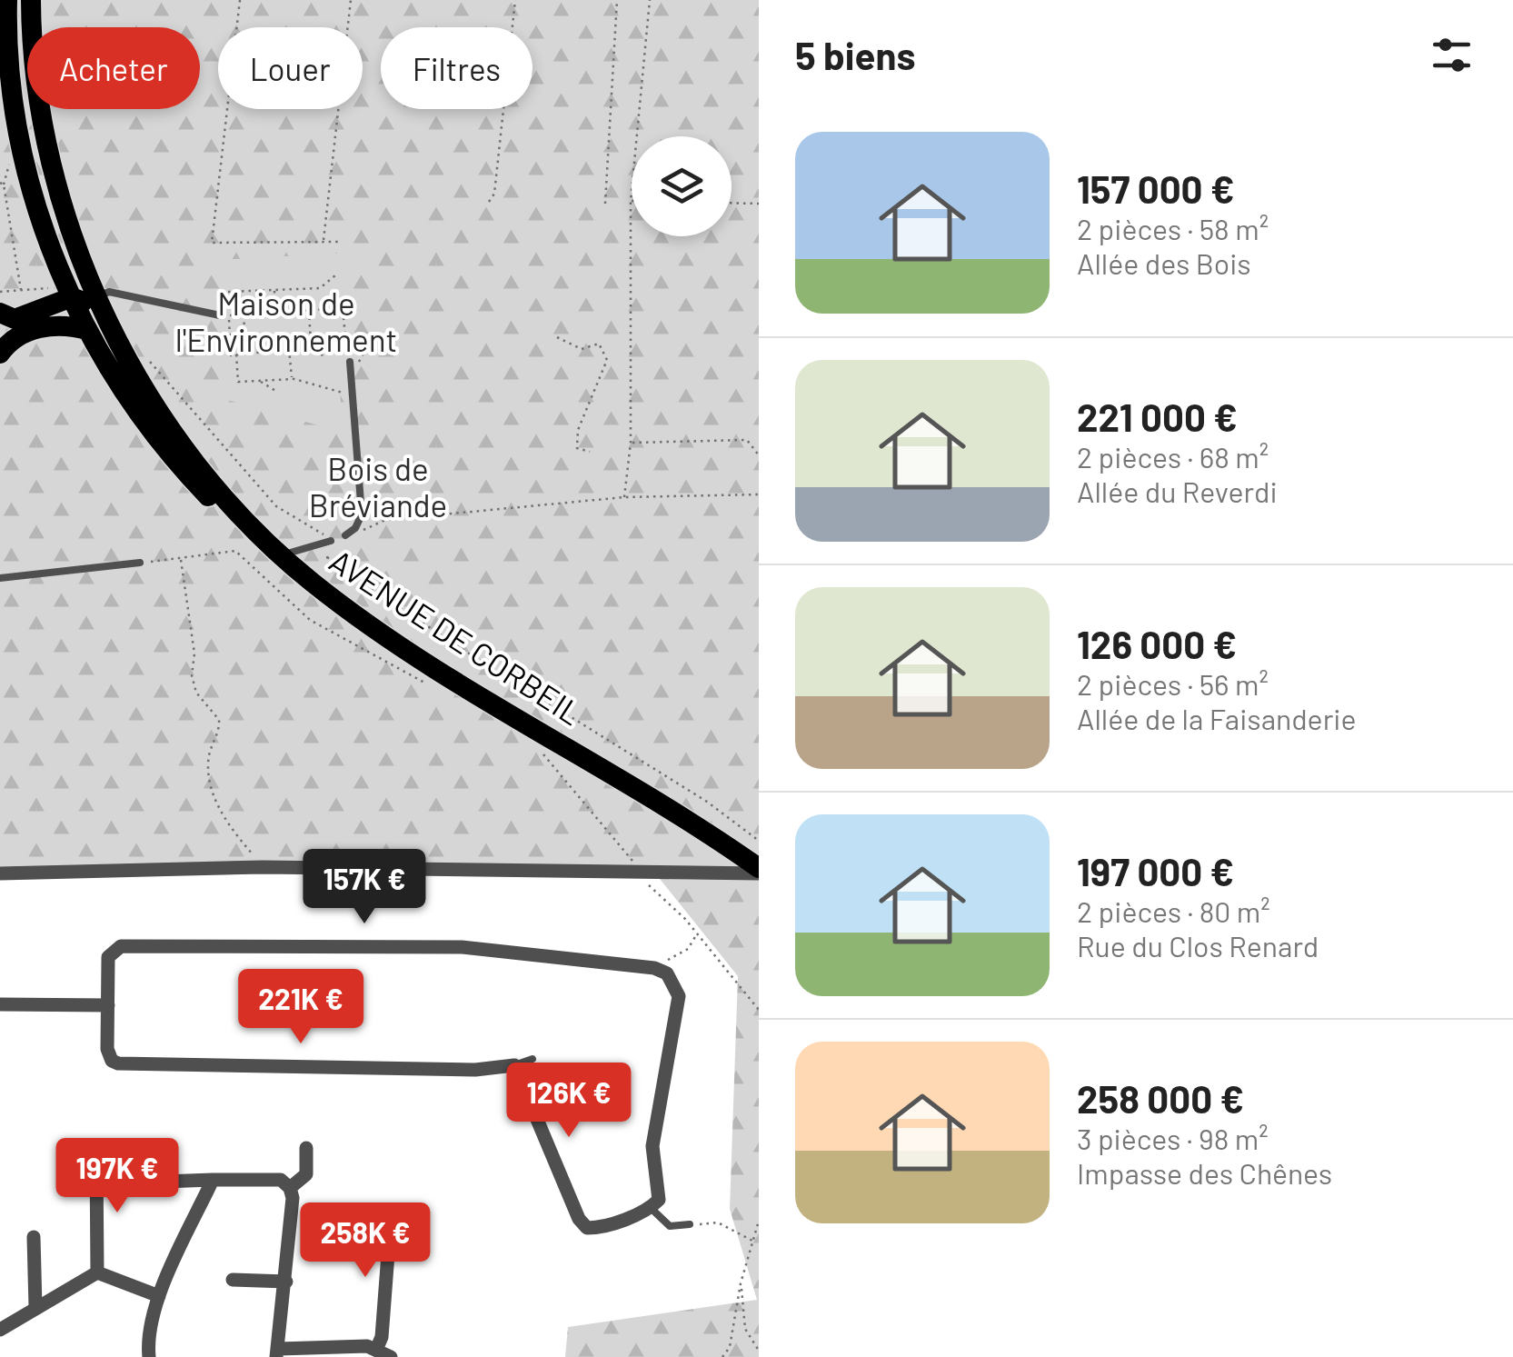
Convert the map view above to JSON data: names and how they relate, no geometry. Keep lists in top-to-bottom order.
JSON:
{
  "streets": {
    "main road": ["AVENUE DE CORBEIL"]
  },
  "parks": ["Maison de l'Environnement", "Bois de Bréviande"],
  "page": {
    "heading": "5 biens",
    "chip": ["Acheter", "Louer", "Filtres"],
    "list": [
      {
        "name": "157 000 €",
        "note": "2 pièces · 58 m² · Allée des Bois"
      },
      {
        "name": "221 000 €",
        "note": "2 pièces · 68 m² · Allée du Reverdi"
      },
      {
        "name": "126 000 €",
        "note": "2 pièces · 56 m² · Allée de la Faisanderie"
      },
      {
        "name": "197 000 €",
        "note": "2 pièces · 80 m² · Rue du Clos Renard"
      },
      {
        "name": "258 000 €",
        "note": "3 pièces · 98 m² · Impasse des Chênes"
      }
    ],
    "price": [
      "157K €",
      "221K €",
      "126K €",
      "197K €",
      "258K €"
    ]
  }
}
